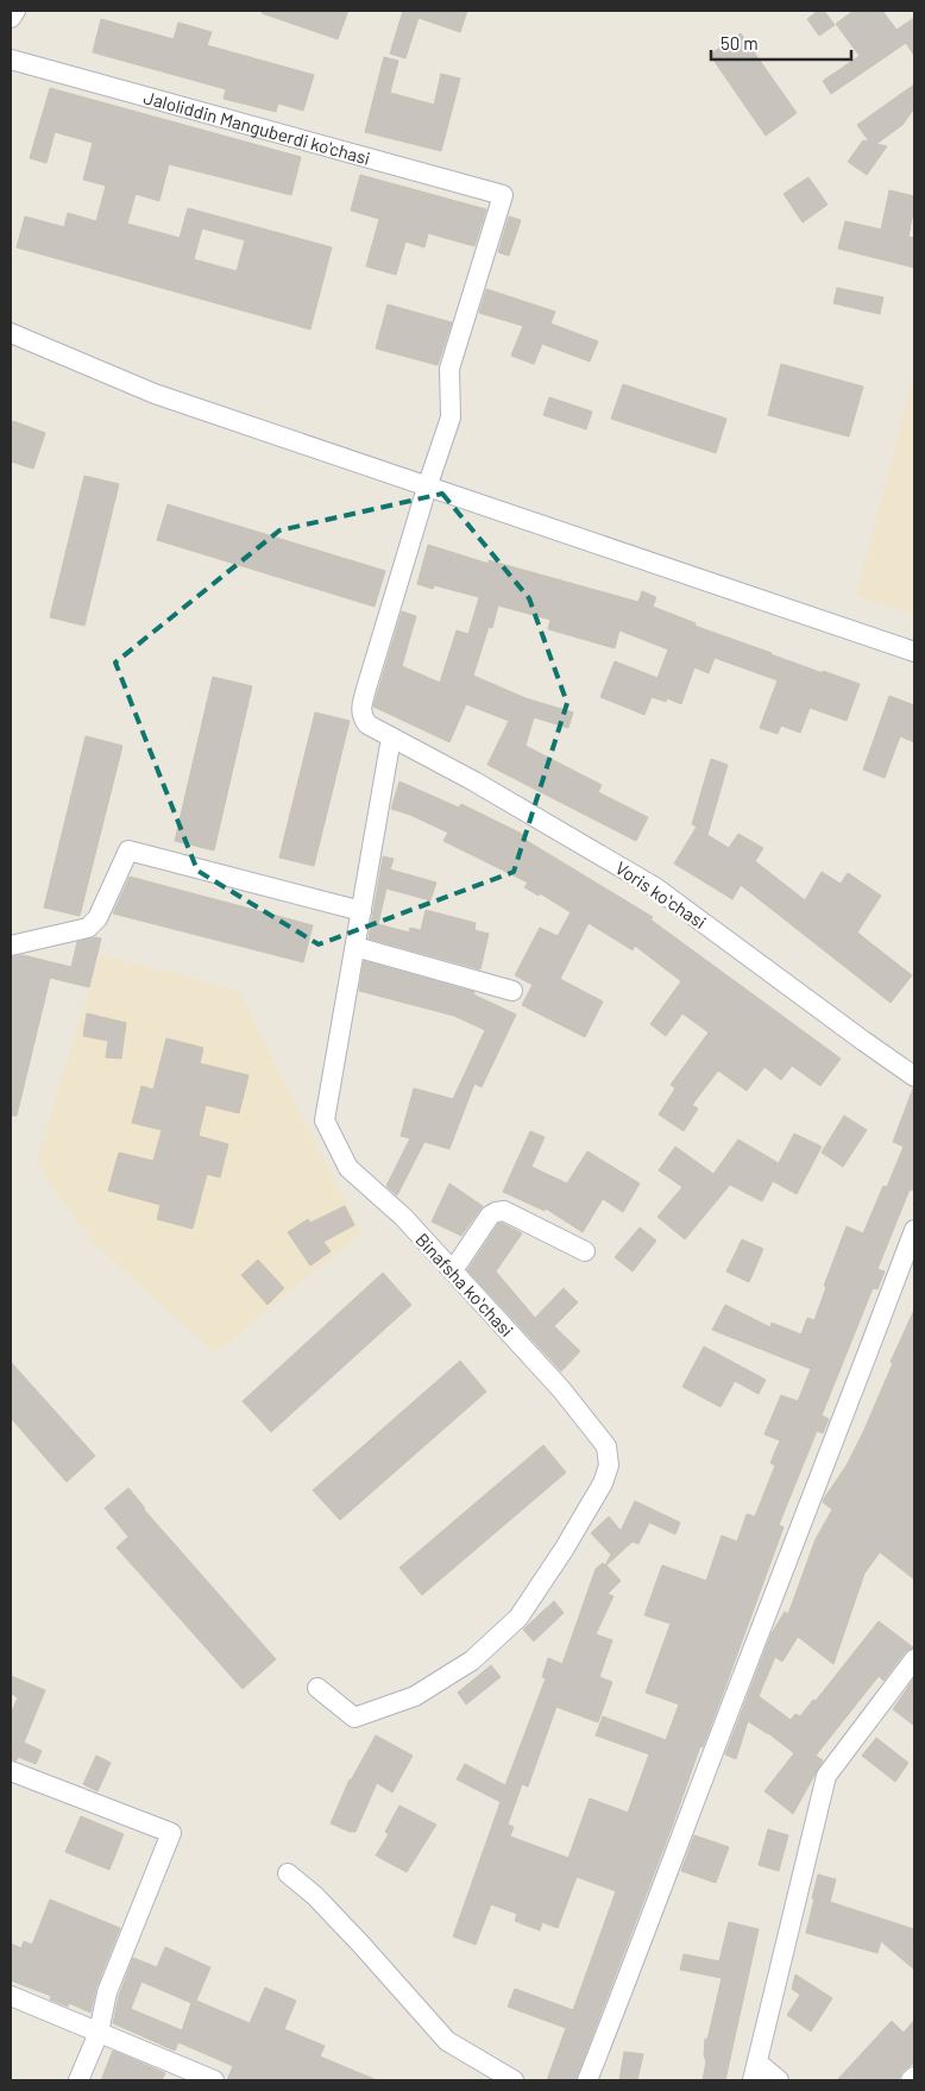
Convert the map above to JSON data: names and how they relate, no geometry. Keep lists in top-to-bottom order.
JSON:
{
  "streets": {
    "street": ["Jaloliddin Manguberdi ko'chasi", "Voris koʻchasi", "Binafsha koʻchasi"]
  },
  "crossings": [
    ["Jaloliddin Manguberdi ko'chasi", "Voris koʻchasi"],
    ["Voris koʻchasi", "Binafsha koʻchasi"]
  ],
  "scale_bar": "50 m"
}
